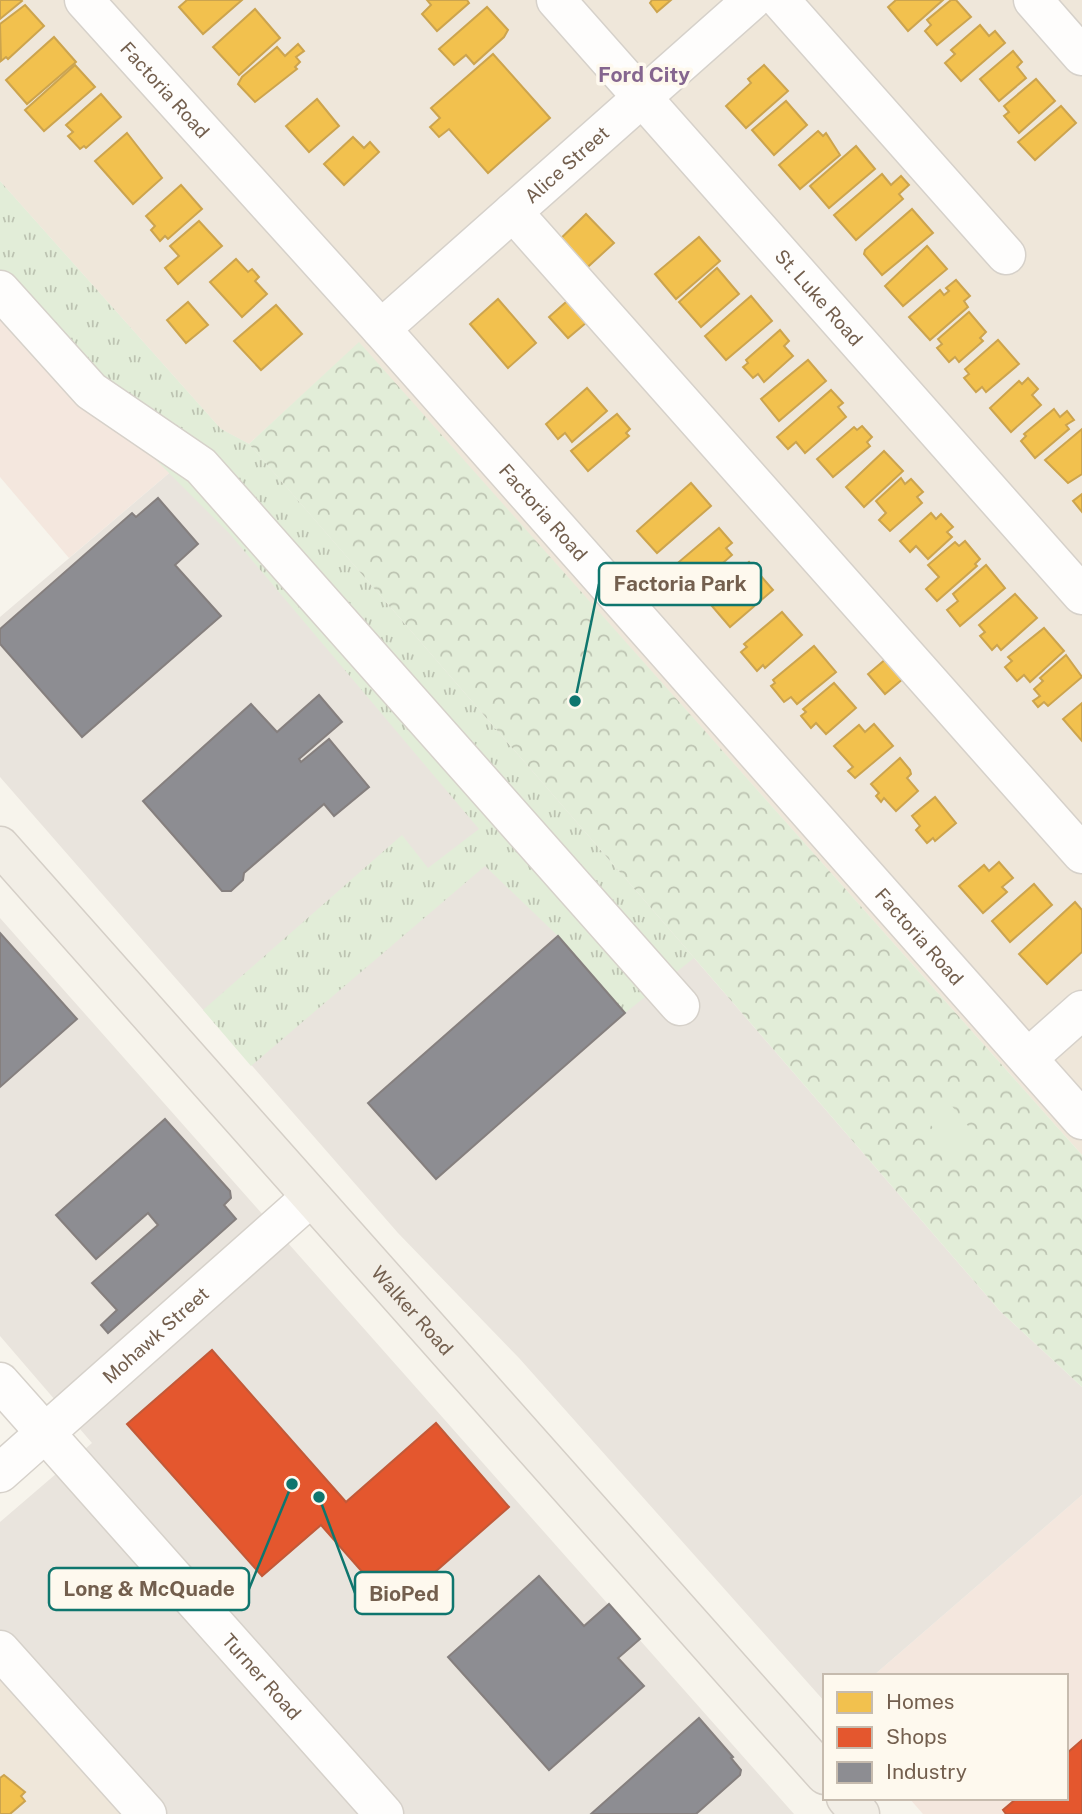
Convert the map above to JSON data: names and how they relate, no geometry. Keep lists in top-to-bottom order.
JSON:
{
  "streets": {
    "main road": ["Walker Road"],
    "street": [
      "Factoria Road",
      "Alice Street",
      "St. Luke Road",
      "Mohawk Street",
      "Turner Road"
    ]
  },
  "crossings": [
    ["Factoria Road", "Alice Street"],
    ["Alice Street", "St. Luke Road"],
    ["Walker Road", "Mohawk Street"],
    ["Mohawk Street", "Turner Road"]
  ],
  "districts": ["Ford City"],
  "places": ["Factoria Park", "Long & McQuade", "BioPed"],
  "legend": ["Homes", "Shops", "Industry"]
}
